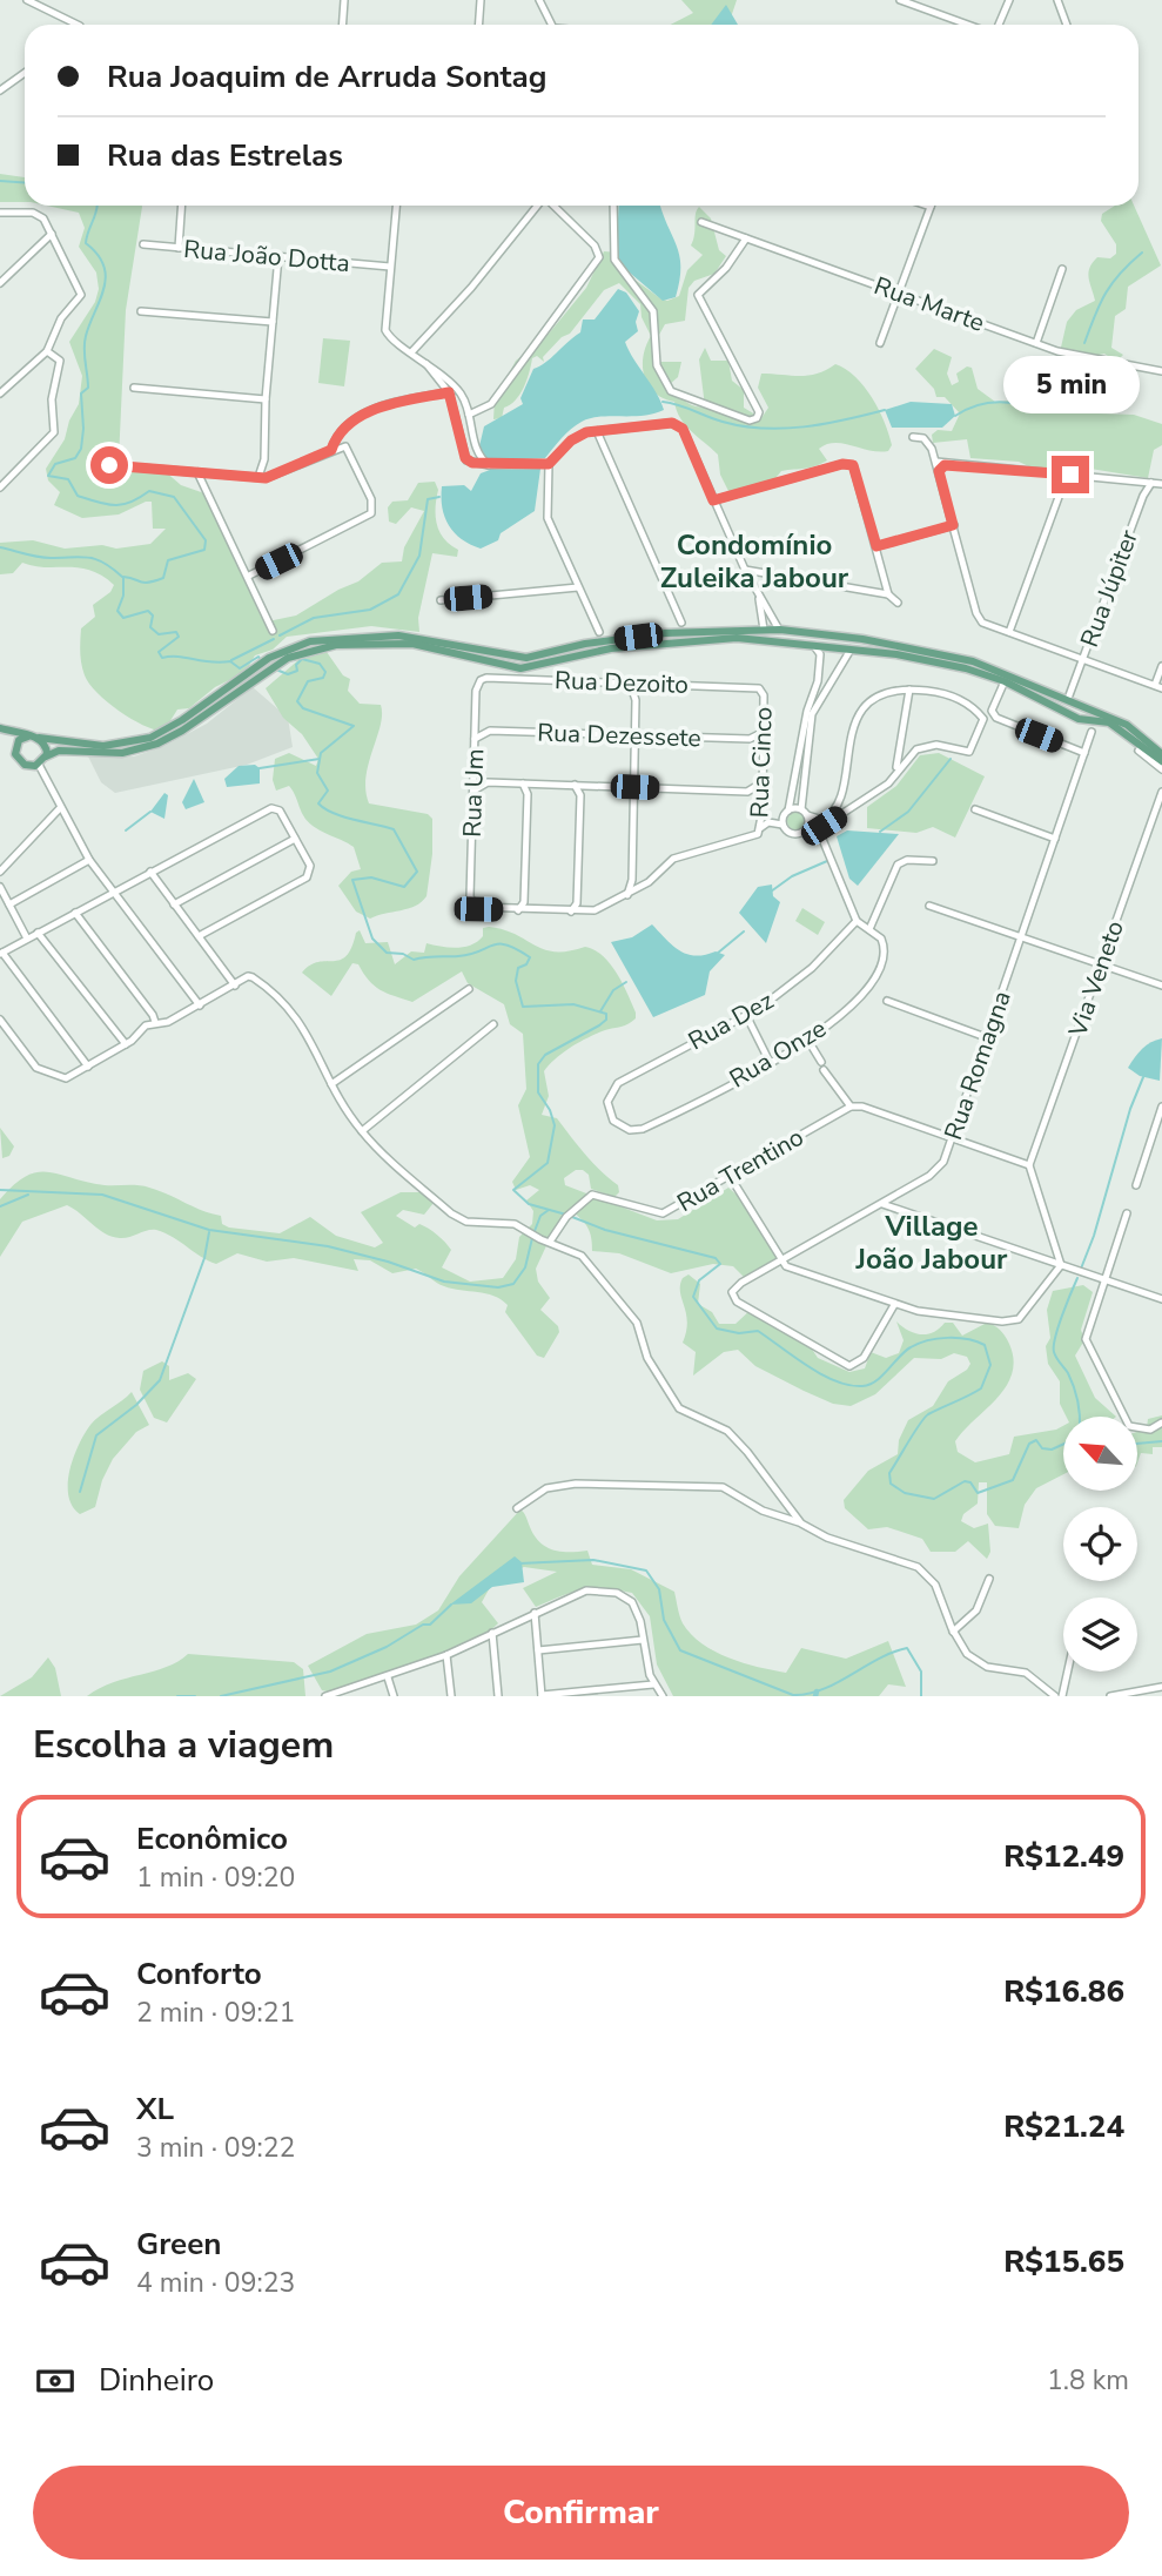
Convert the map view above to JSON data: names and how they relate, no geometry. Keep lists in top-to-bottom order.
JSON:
{
  "streets": {
    "street": [
      "Rua João Dotta",
      "Rua Marte",
      "Rua Júpiter",
      "Rua Dezoito",
      "Rua Dezessete",
      "Rua Cinco",
      "Rua Um",
      "Via Veneto",
      "Rua Dez",
      "Rua Onze",
      "Rua Romagna",
      "Rua Trentino"
    ]
  },
  "crossings": [
    ["Rua Dezoito", "Rua Cinco"],
    ["Rua Dezoito", "Rua Um"],
    ["Rua Dezessete", "Rua Cinco"],
    ["Rua Dez", "Rua Onze"]
  ],
  "districts": ["Condomínio Zuleika Jabour", "Village João Jabour"],
  "north": "top left",
  "page": {
    "banner": ["Rua Joaquim de Arruda Sontag", "Rua das Estrelas"],
    "bubble": "5 min",
    "heading": "Escolha a viagem",
    "list": [
      {
        "name": "Econômico",
        "note": "1 min · 09:20",
        "value": "R$12.49"
      },
      {
        "name": "Conforto",
        "note": "2 min · 09:21",
        "value": "R$16.86"
      },
      {
        "name": "XL",
        "note": "3 min · 09:22",
        "value": "R$21.24"
      },
      {
        "name": "Green",
        "note": "4 min · 09:23",
        "value": "R$15.65"
      }
    ],
    "pay": ["Dinheiro", "1.8 km"],
    "buttons": "Confirmar"
  }
}
